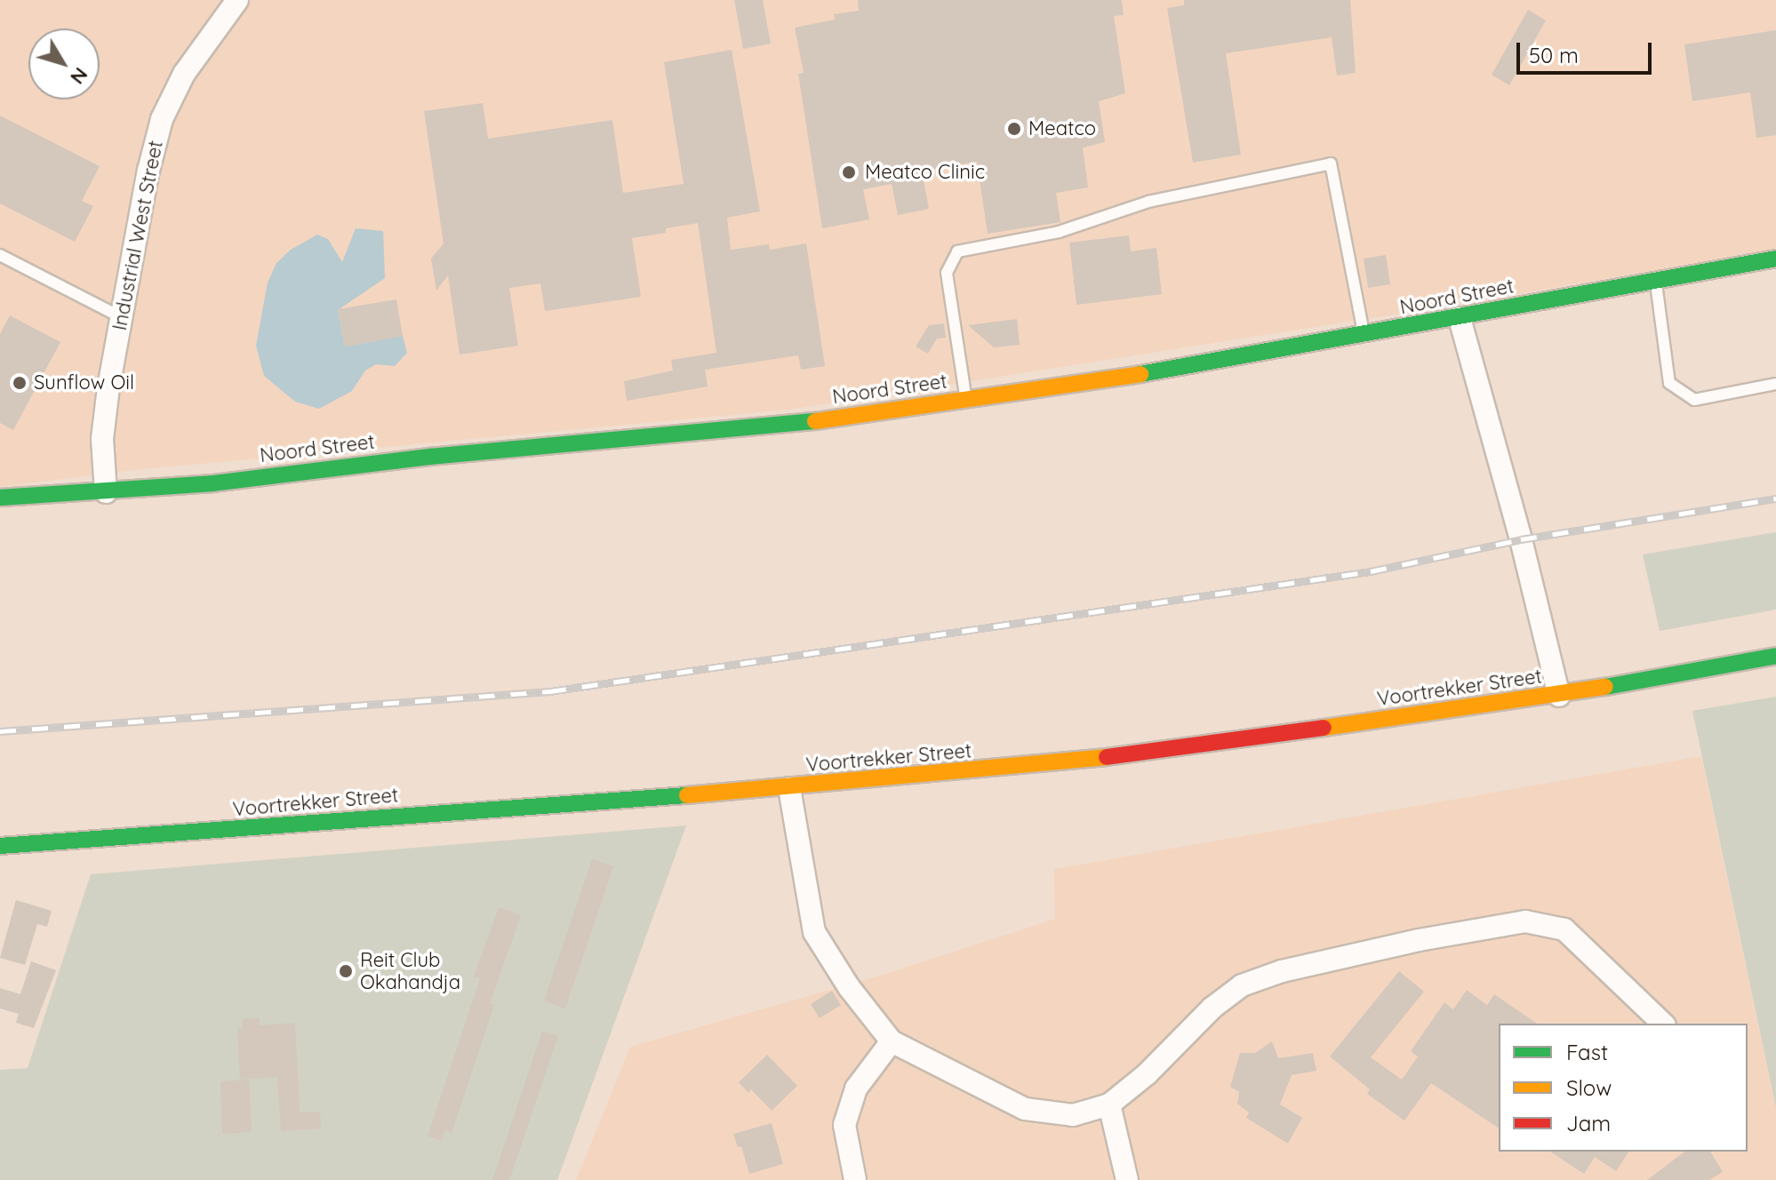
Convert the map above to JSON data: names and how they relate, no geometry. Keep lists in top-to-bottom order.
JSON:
{
  "streets": {
    "street": ["Industrial West Street", "Noord Street", "Voortrekker Street"]
  },
  "crossings": [
    ["Industrial West Street", "Noord Street"]
  ],
  "places": [
    "Meatco",
    "Meatco Clinic",
    "Sunflow Oil",
    "Reit Club Okahandja"
  ],
  "legend": ["Fast", "Slow", "Jam"],
  "scale_bar": "50 m",
  "north": "bottom right"
}
